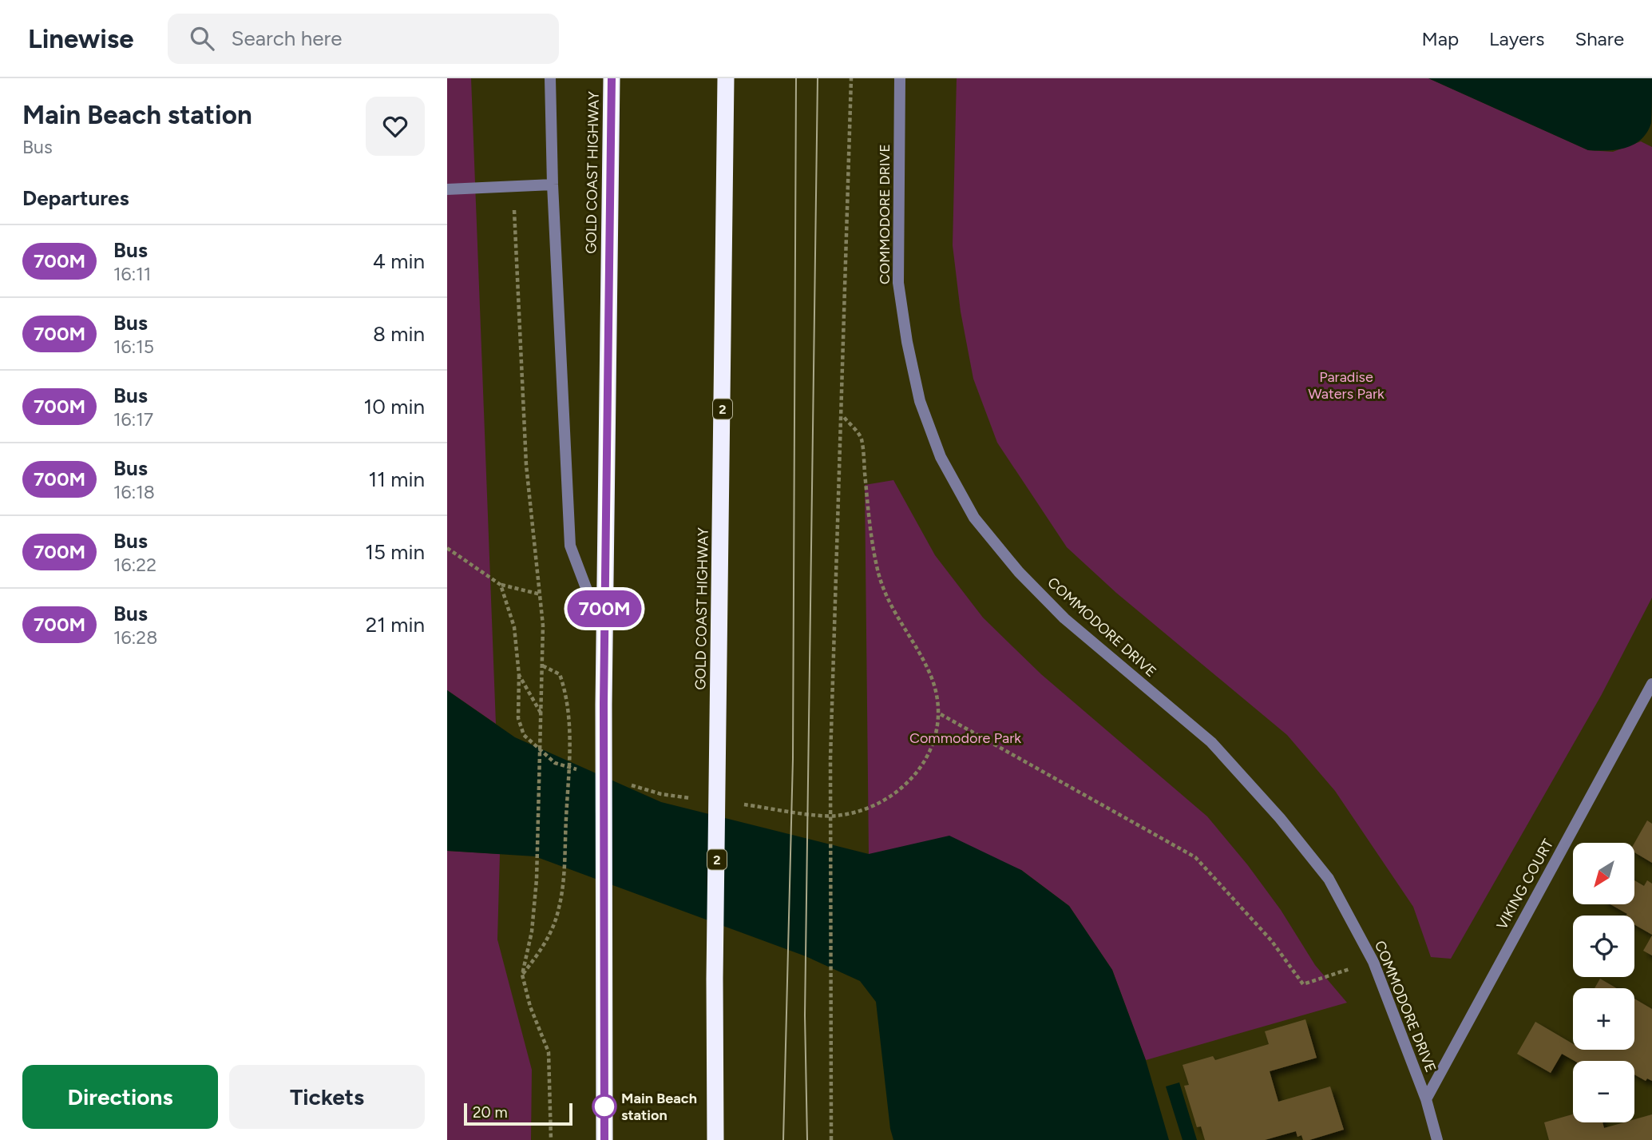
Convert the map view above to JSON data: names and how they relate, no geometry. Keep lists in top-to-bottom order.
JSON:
{
  "streets": {
    "highway": ["GOLD COAST HIGHWAY", "2"],
    "street": ["COMMODORE DRIVE", "VIKING COURT"]
  },
  "crossings": [
    ["COMMODORE DRIVE", "VIKING COURT"]
  ],
  "parks": ["Paradise Waters Park", "Commodore Park"],
  "places": ["Main Beach station"],
  "lines": ["bus line 700M"],
  "scale_bar": "20 m",
  "north": "bottom left",
  "page": {
    "header": "Linewise",
    "search": "Search here",
    "nav": ["Map", "Layers", "Share"],
    "heading": [
      ["Main Beach station", "Bus"],
      "Departures"
    ],
    "on_map": "700M",
    "list": [
      {
        "mark": "700M",
        "name": "Bus",
        "note": "16:11",
        "value": "4 min"
      },
      {
        "mark": "700M",
        "name": "Bus",
        "note": "16:15",
        "value": "8 min"
      },
      {
        "mark": "700M",
        "name": "Bus",
        "note": "16:17",
        "value": "10 min"
      },
      {
        "mark": "700M",
        "name": "Bus",
        "note": "16:18",
        "value": "11 min"
      },
      {
        "mark": "700M",
        "name": "Bus",
        "note": "16:22",
        "value": "15 min"
      },
      {
        "mark": "700M",
        "name": "Bus",
        "note": "16:28",
        "value": "21 min"
      }
    ],
    "map_buttons": ["+", "−"],
    "buttons": ["Directions", "Tickets"],
    "scale": "20 m"
  }
}
